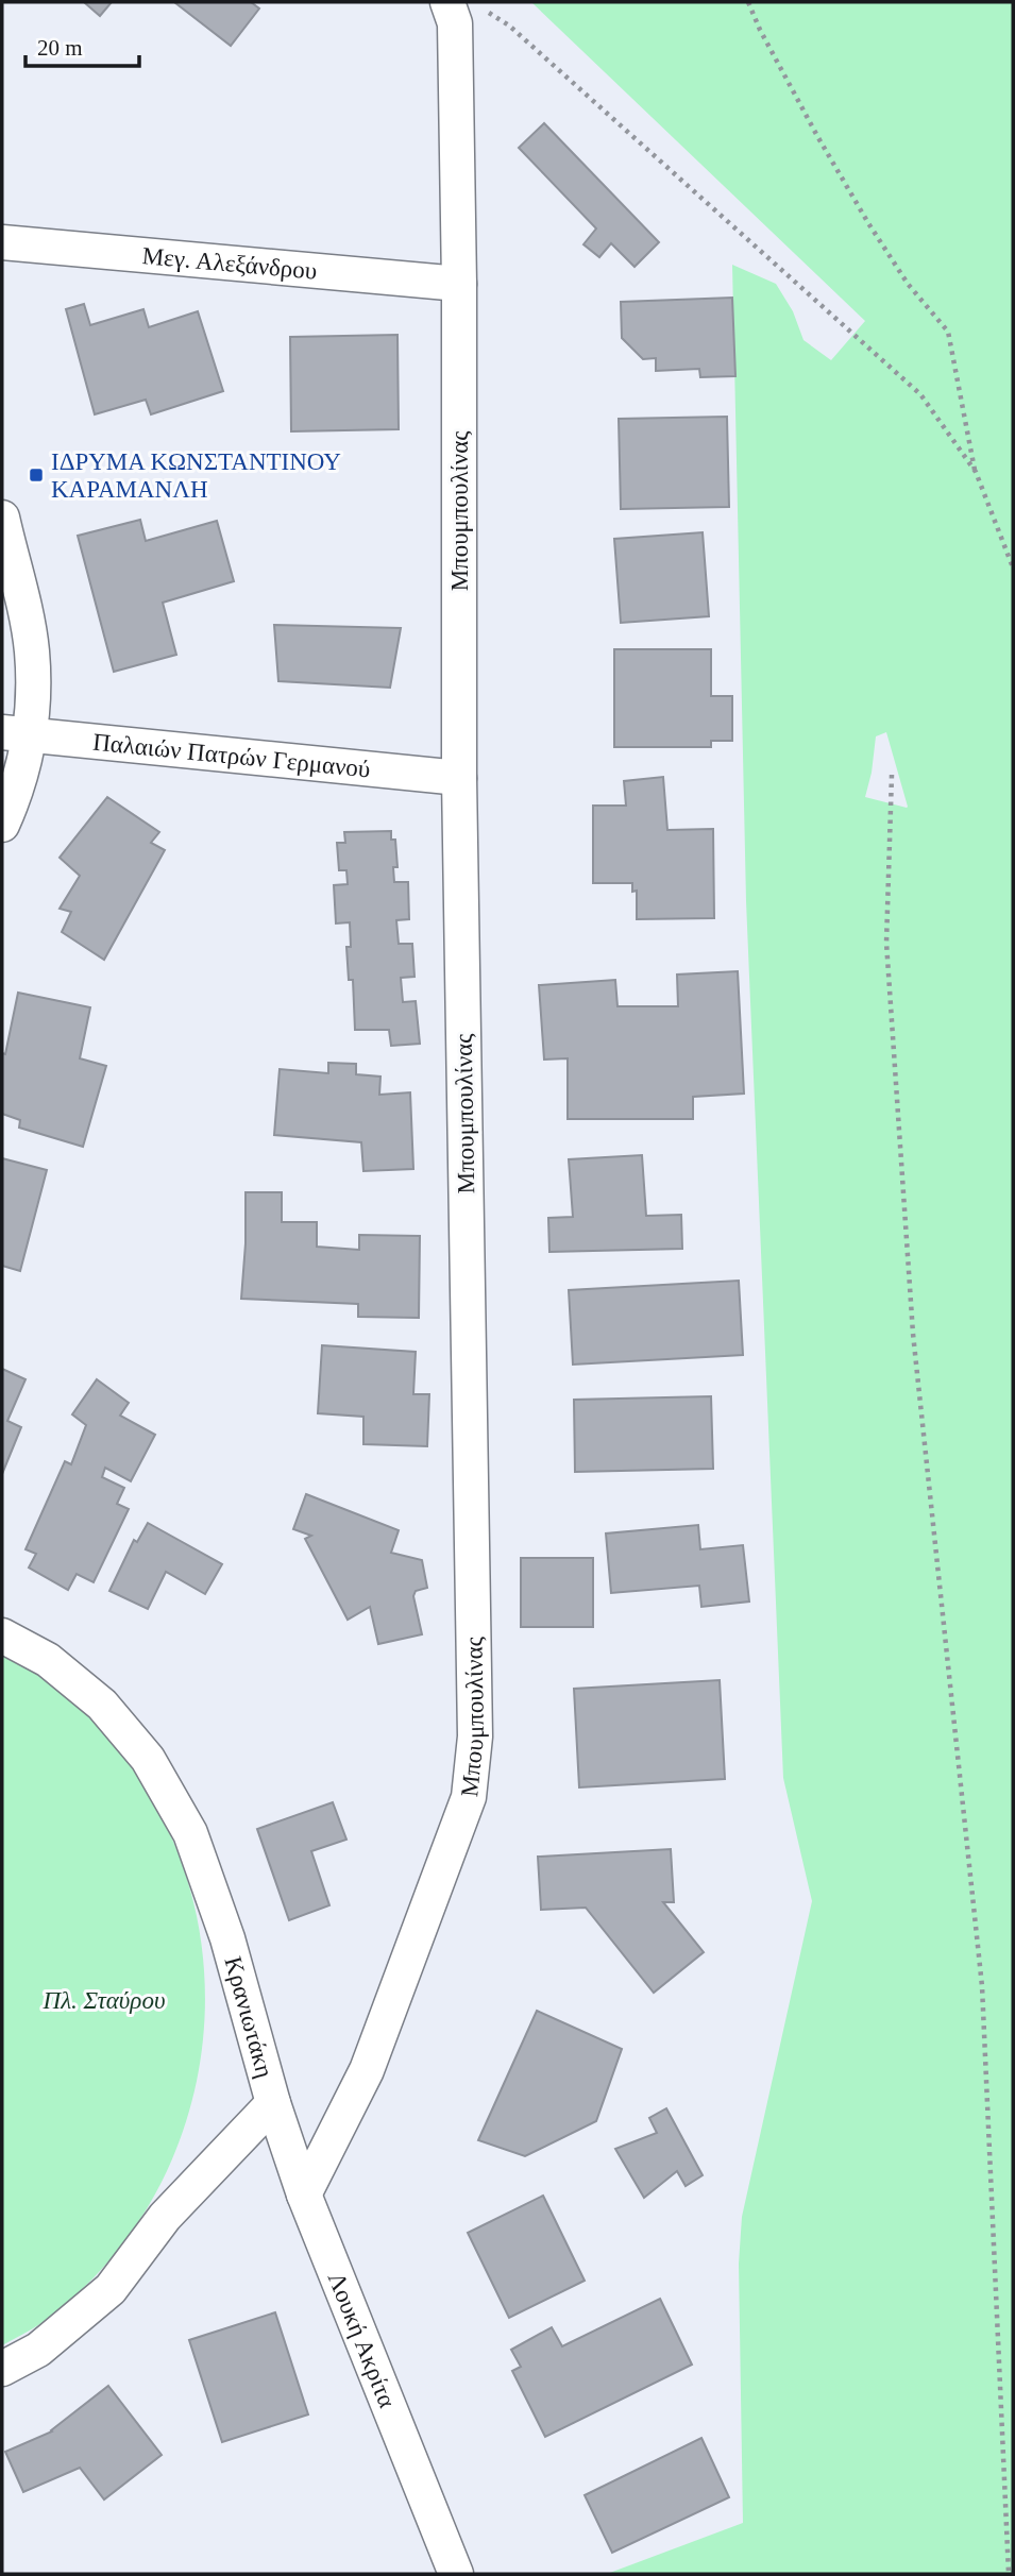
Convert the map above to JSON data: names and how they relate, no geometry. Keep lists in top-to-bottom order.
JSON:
{
  "streets": {
    "street": [
      "Μεγ. Αλεξάνδρου",
      "Μπουμπουλίνας",
      "Παλαιών Πατρών Γερμανού",
      "Κρανιωτάκη",
      "Λουκή Ακρίτα"
    ]
  },
  "crossings": [
    ["Μεγ. Αλεξάνδρου", "Μπουμπουλίνας"],
    ["Μπουμπουλίνας", "Παλαιών Πατρών Γερμανού"],
    ["Μπουμπουλίνας", "Λουκή Ακρίτα"],
    ["Κρανιωτάκη", "Λουκή Ακρίτα"]
  ],
  "parks": ["Πλ. Σταύρου"],
  "places": {
    "transit": ["ΙΔΡΥΜΑ ΚΩΝΣΤΑΝΤΙΝΟΥ ΚΑΡΑΜΑΝΛΗ"]
  },
  "scale_bar": "20 m"
}
